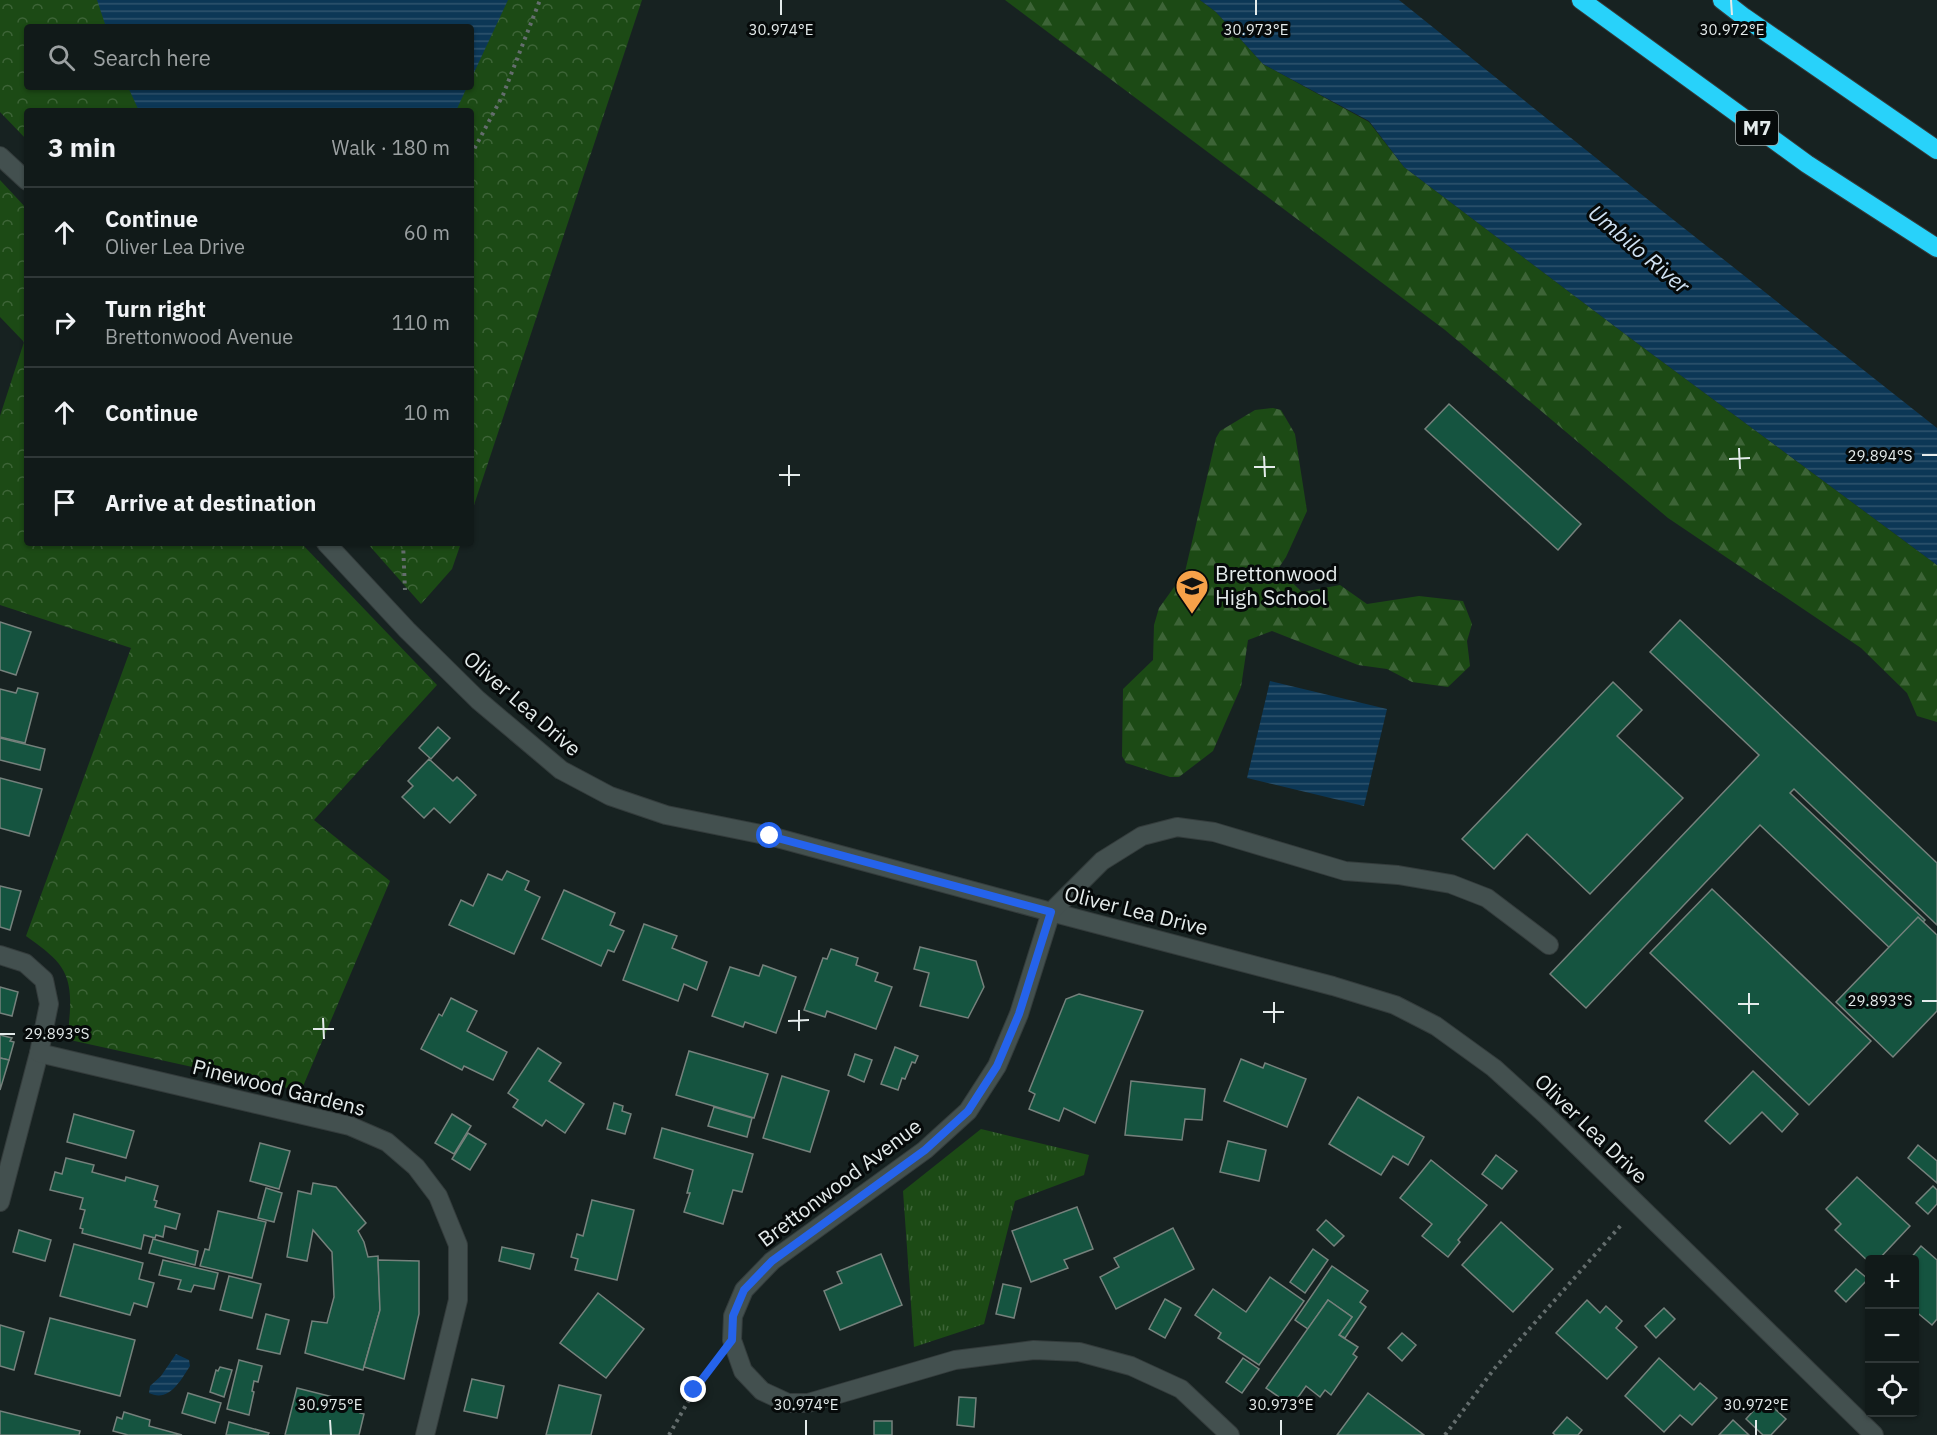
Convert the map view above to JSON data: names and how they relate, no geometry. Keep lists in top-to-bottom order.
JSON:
{
  "streets": {
    "highway": ["M7"],
    "street": ["Oliver Lea Drive", "Pinewood Gardens", "Brettonwood Avenue"]
  },
  "crossings": [
    ["Oliver Lea Drive", "Brettonwood Avenue"]
  ],
  "water": ["Umbilo River"],
  "places": {
    "school or university": ["Brettonwood High School"]
  },
  "page": {
    "search": "Search here",
    "heading": ["3 min", "Walk · 180 m"],
    "list": [
      ["Continue", "Oliver Lea Drive", "60 m"],
      ["Turn right", "Brettonwood Avenue", "110 m"],
      ["Continue", "10 m"],
      "Arrive at destination"
    ],
    "map_buttons": ["+", "−"]
  },
  "coordinates": [
    "30.974°E",
    "30.973°E",
    "30.972°E",
    "29.894°S",
    "29.893°S",
    "30.975°E"
  ]
}
